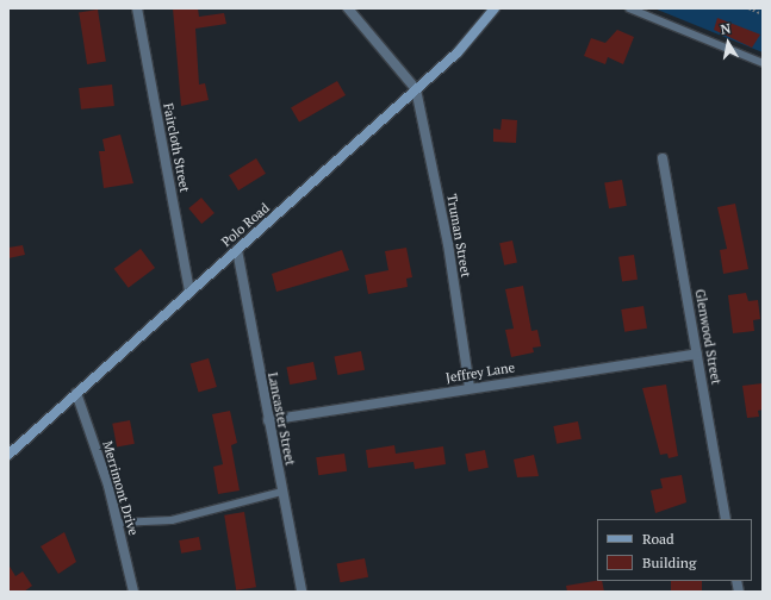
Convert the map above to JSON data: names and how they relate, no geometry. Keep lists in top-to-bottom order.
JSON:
{
  "streets": {
    "main road": ["Polo Road"],
    "street": [
      "Faircloth Street",
      "Truman Street",
      "Glenwood Street",
      "Jeffrey Lane",
      "Lancaster Street",
      "Merrimont Drive"
    ]
  },
  "crossings": [
    ["Faircloth Street", "Polo Road"],
    ["Polo Road", "Truman Street"],
    ["Polo Road", "Lancaster Street"],
    ["Polo Road", "Merrimont Drive"],
    ["Truman Street", "Jeffrey Lane"],
    ["Glenwood Street", "Jeffrey Lane"],
    ["Jeffrey Lane", "Lancaster Street"]
  ],
  "legend": ["Road", "Building"],
  "north": "top"
}
